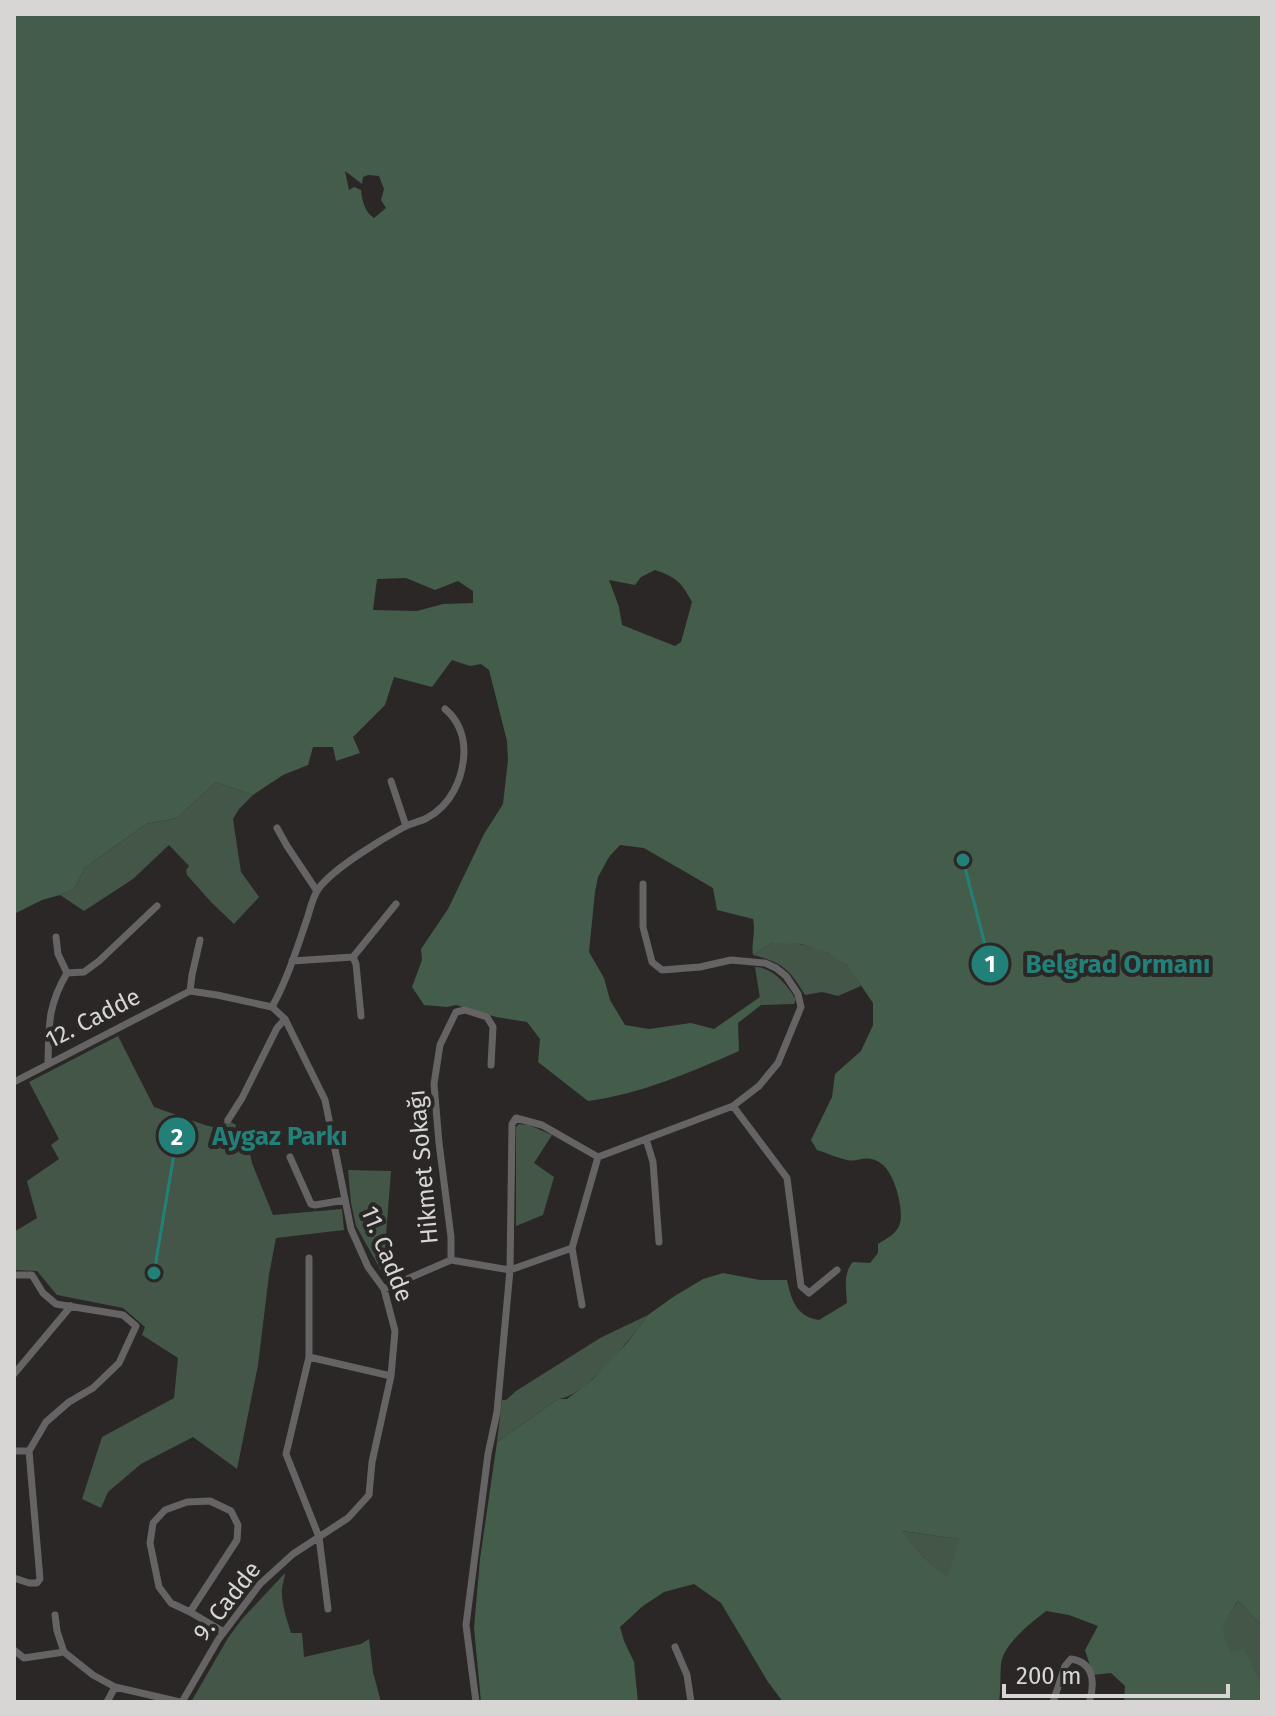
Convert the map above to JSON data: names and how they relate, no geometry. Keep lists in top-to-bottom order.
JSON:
{
  "streets": {
    "street": [
      "12. Cadde",
      "Hikmet Sokağı",
      "11. Cadde",
      "9. Cadde"
    ]
  },
  "crossings": [
    ["11. Cadde", "9. Cadde"]
  ],
  "places": ["Belgrad Ormanı", "Aygaz Parkı"],
  "scale_bar": "200 m"
}
